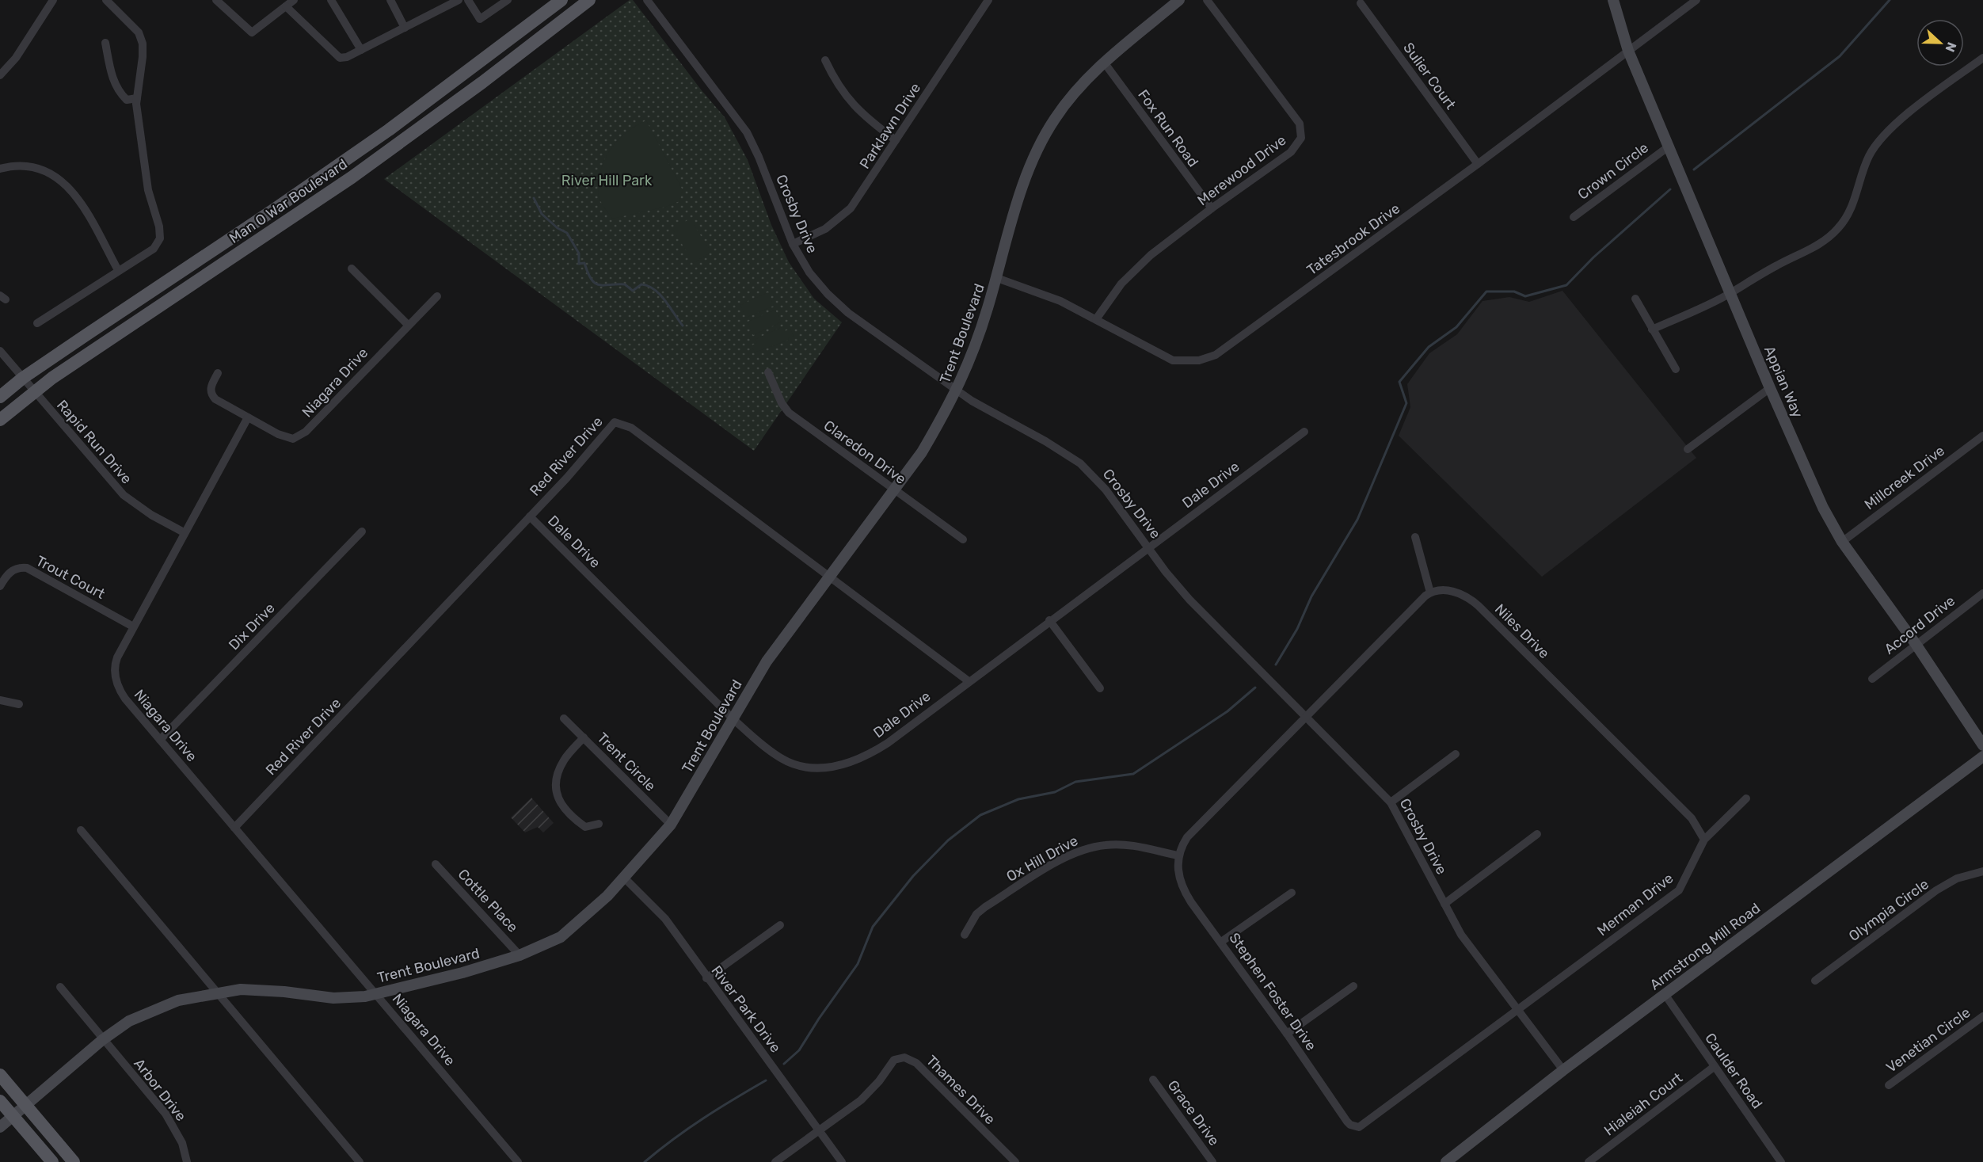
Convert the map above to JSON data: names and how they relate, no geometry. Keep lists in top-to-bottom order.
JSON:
{
  "streets": {
    "main road": ["Man O War Boulevard"],
    "street": [
      "Sulier Court",
      "Parklawn Drive",
      "Fox Run Road",
      "Merewood Drive",
      "Crown Circle",
      "Crosby Drive",
      "Tatesbrook Drive",
      "Trent Boulevard",
      "Appian Way",
      "Niagara Drive",
      "Rapid Run Drive",
      "Claredon Drive",
      "Red River Drive",
      "Millcreek Drive",
      "Dale Drive",
      "Trout Court",
      "Accord Drive",
      "Dix Drive",
      "Niles Drive",
      "Trent Circle",
      "Ox Hill Drive",
      "Cottle Place",
      "Merman Drive",
      "Olympia Circle",
      "Armstrong Mill Road",
      "Stephen Foster Drive",
      "River Park Drive",
      "Venetian Circle",
      "Caulder Road",
      "Arbor Drive",
      "Thames Drive",
      "Hialeiah Court",
      "Grace Drive"
    ]
  },
  "crossings": [
    ["Sulier Court", "Tatesbrook Drive"],
    ["Parklawn Drive", "Crosby Drive"],
    ["Fox Run Road", "Merewood Drive"],
    ["Fox Run Road", "Trent Boulevard"],
    ["Merewood Drive", "Tatesbrook Drive"],
    ["Crown Circle", "Appian Way"],
    ["Man O War Boulevard", "Rapid Run Drive"],
    ["Crosby Drive", "Trent Boulevard"],
    ["Crosby Drive", "Dale Drive"],
    ["Crosby Drive", "Merman Drive"],
    ["Crosby Drive", "Armstrong Mill Road"],
    ["Crosby Drive", "Stephen Foster Drive"],
    ["Tatesbrook Drive", "Trent Boulevard"],
    ["Tatesbrook Drive", "Appian Way"],
    ["Trent Boulevard", "Niagara Drive"],
    ["Trent Boulevard", "Claredon Drive"],
    ["Trent Boulevard", "Red River Drive"],
    ["Trent Boulevard", "Dale Drive"],
    ["Trent Boulevard", "Trent Circle"],
    ["Trent Boulevard", "Cottle Place"],
    ["Trent Boulevard", "River Park Drive"],
    ["Trent Boulevard", "Arbor Drive"],
    ["Appian Way", "Millcreek Drive"],
    ["Appian Way", "Accord Drive"],
    ["Niagara Drive", "Rapid Run Drive"],
    ["Niagara Drive", "Red River Drive"],
    ["Niagara Drive", "Trout Court"],
    ["Niagara Drive", "Dix Drive"],
    ["Red River Drive", "Dale Drive"],
    ["Niles Drive", "Merman Drive"],
    ["Ox Hill Drive", "Stephen Foster Drive"],
    ["Merman Drive", "Stephen Foster Drive"],
    ["Armstrong Mill Road", "Caulder Road"],
    ["River Park Drive", "Thames Drive"],
    ["Caulder Road", "Hialeiah Court"]
  ],
  "parks": ["River Hill Park"],
  "north": "right"
}
